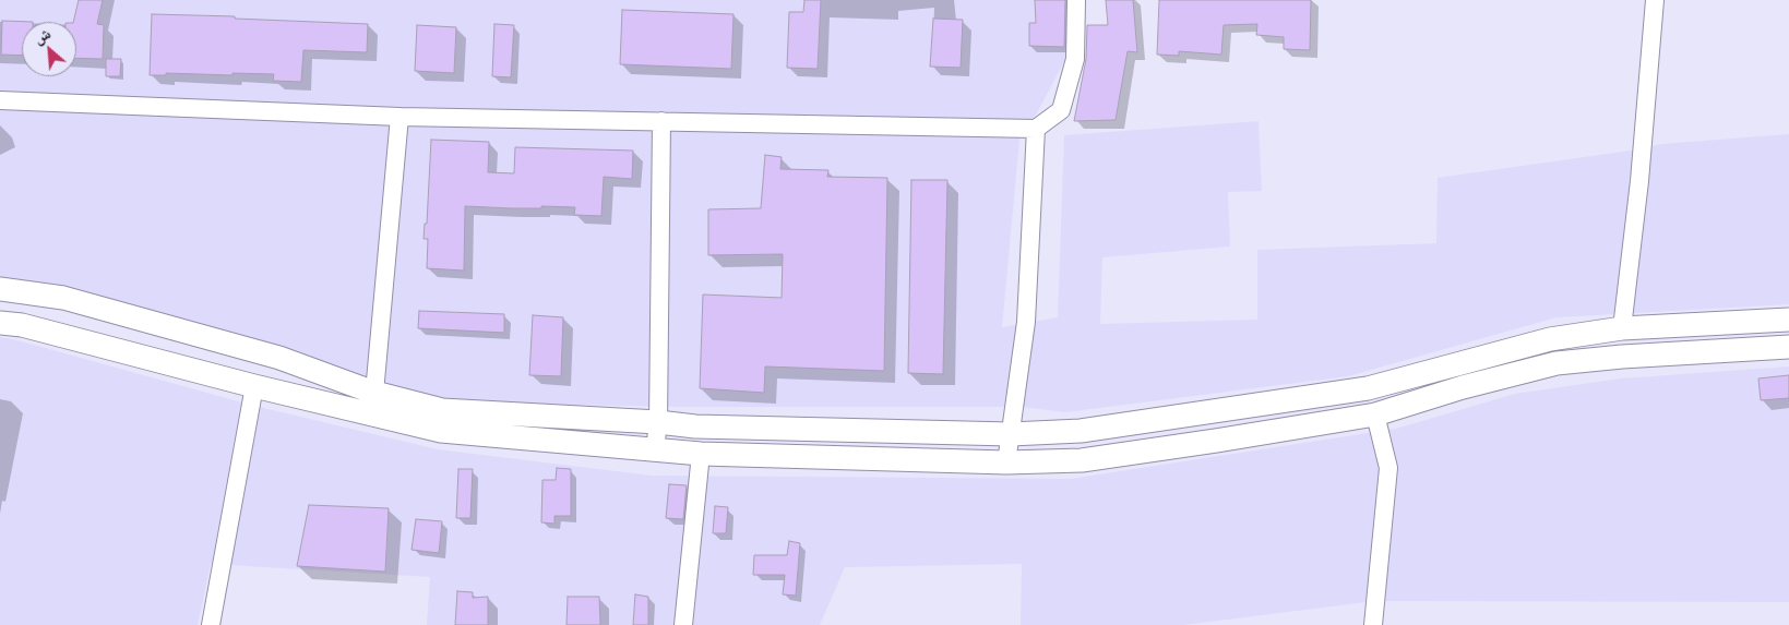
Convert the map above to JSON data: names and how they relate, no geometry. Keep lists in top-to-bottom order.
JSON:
{
  "north": "top left"
}
